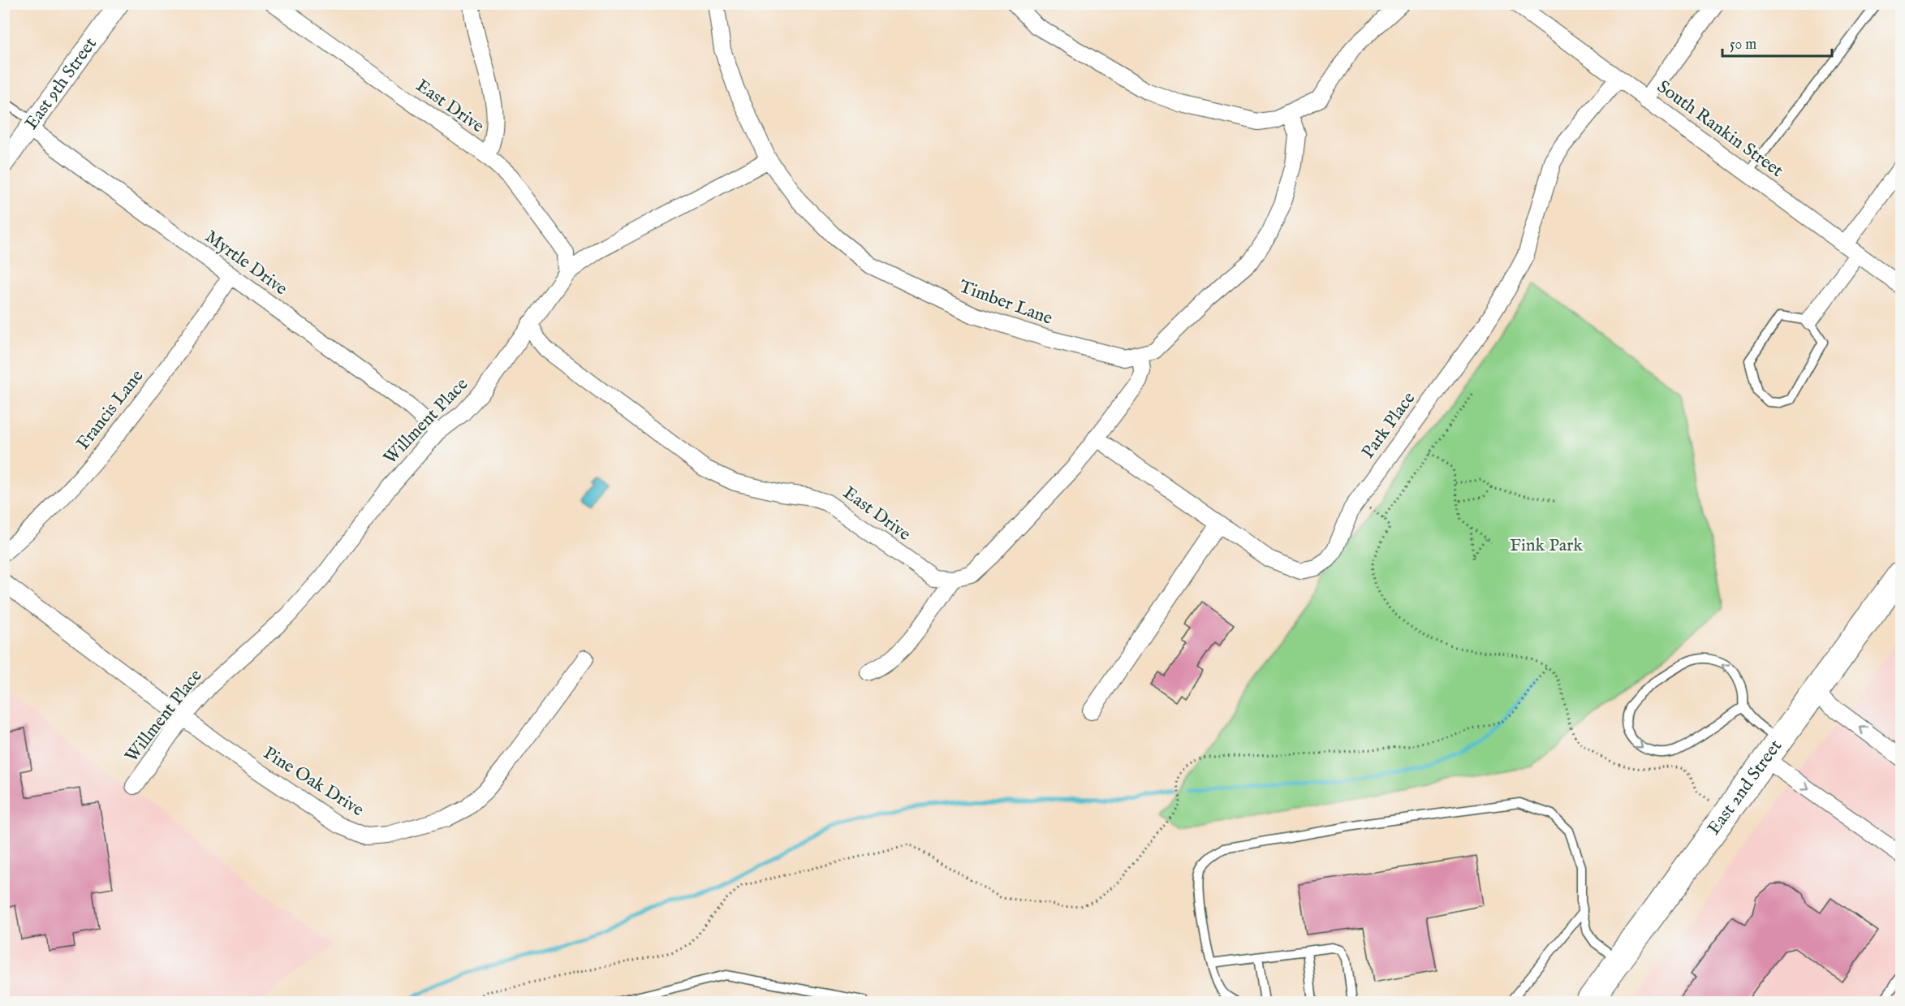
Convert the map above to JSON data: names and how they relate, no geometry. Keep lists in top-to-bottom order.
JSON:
{
  "streets": {
    "main road": ["East 2nd Street"],
    "street": [
      "East 9th Street",
      "East Drive",
      "South Rankin Street",
      "Myrtle Drive",
      "Timber Lane",
      "Francis Lane",
      "Willment Place",
      "Park Place",
      "Pine Oak Drive"
    ]
  },
  "crossings": [
    ["East 9th Street", "Myrtle Drive"],
    ["East Drive", "Willment Place"],
    ["South Rankin Street", "Park Place"],
    ["Myrtle Drive", "Francis Lane"],
    ["Myrtle Drive", "Willment Place"],
    ["Timber Lane", "Willment Place"],
    ["Willment Place", "Pine Oak Drive"]
  ],
  "parks": ["Fink Park"],
  "scale_bar": "50 m"
}
